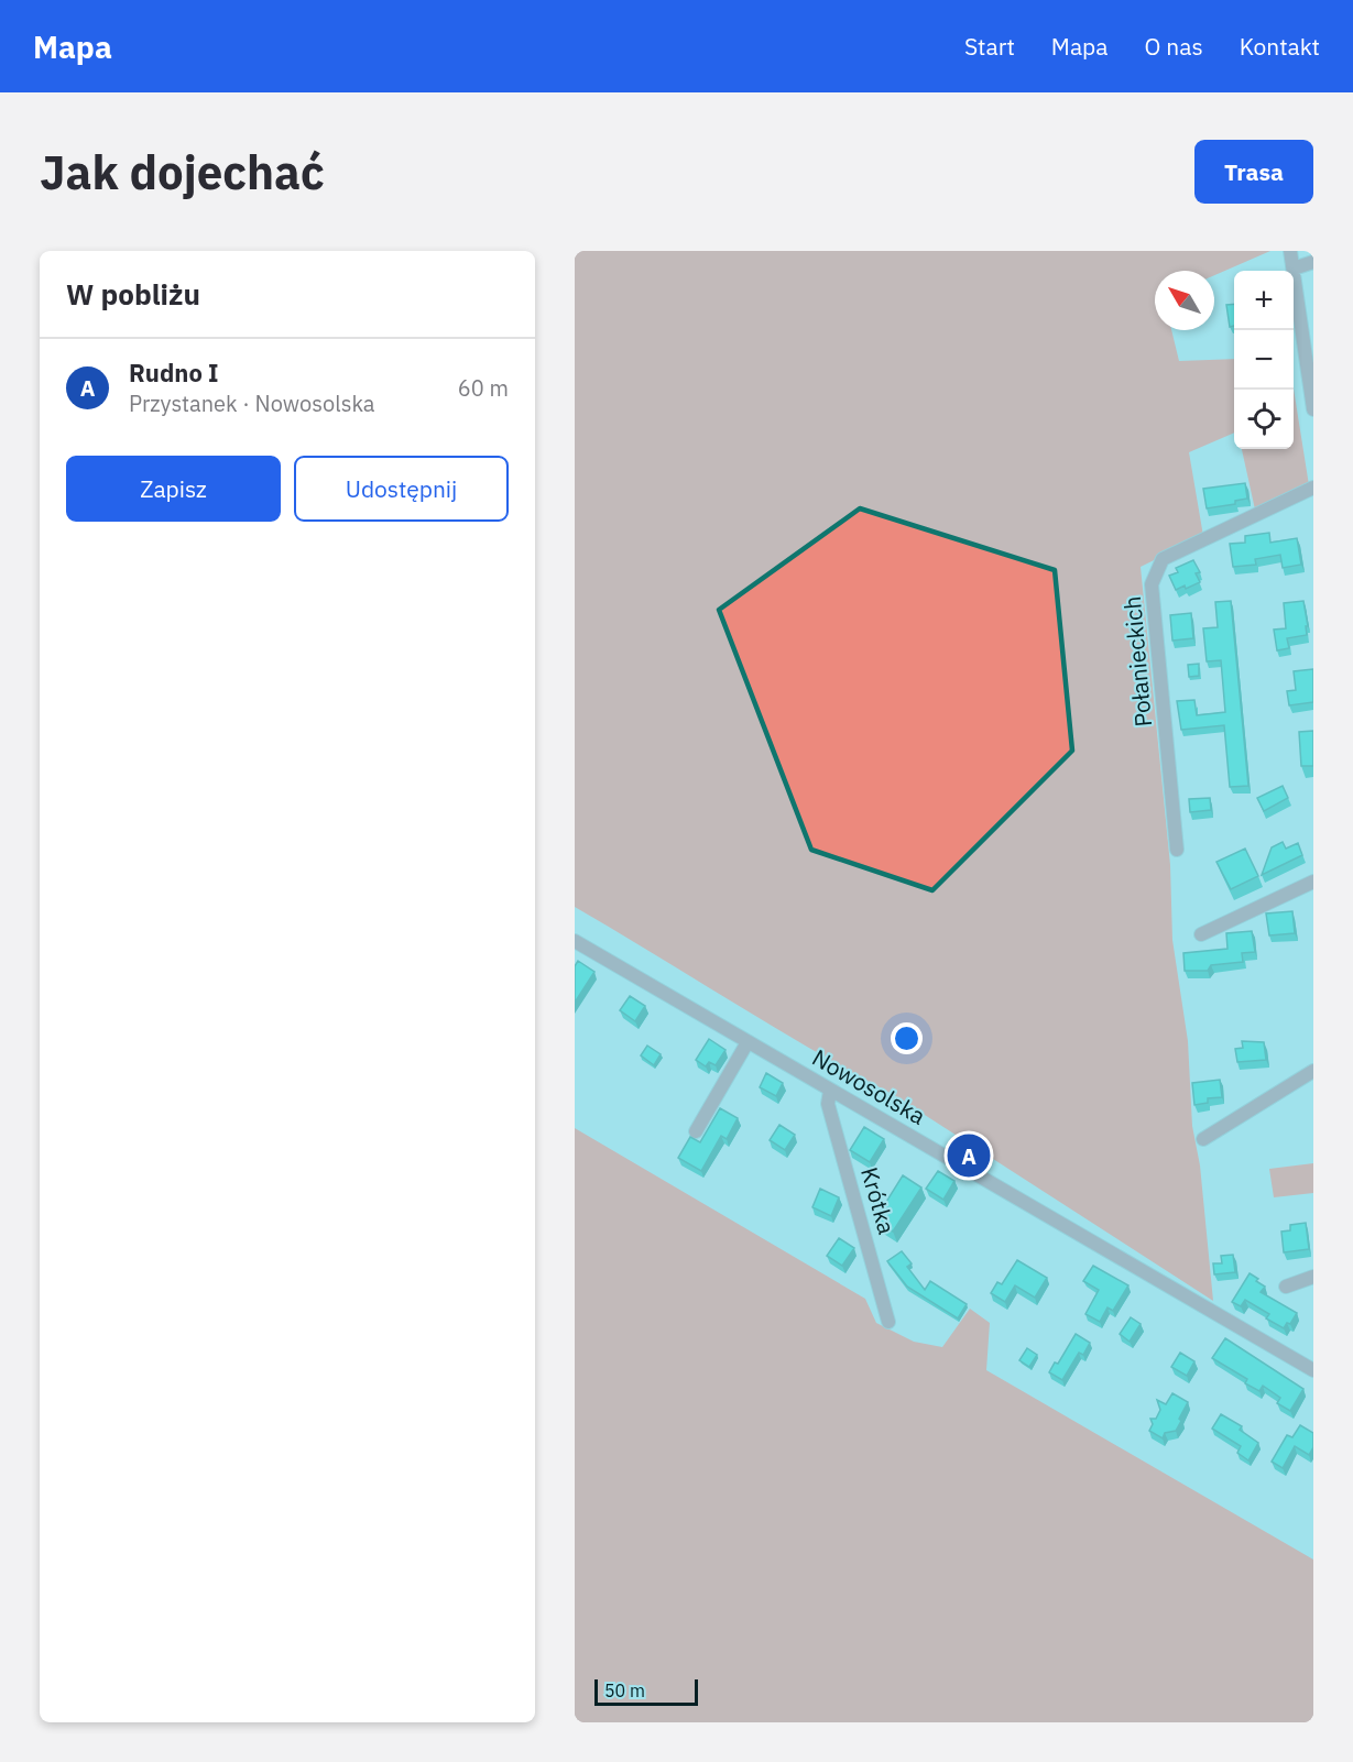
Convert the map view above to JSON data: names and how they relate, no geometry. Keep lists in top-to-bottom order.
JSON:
{
  "streets": {
    "street": ["Połanieckich", "Nowosolska", "Krótka"]
  },
  "crossings": [
    ["Nowosolska", "Krótka"]
  ],
  "scale_bar": "50 m",
  "north": "top left",
  "page": {
    "header": "Mapa",
    "nav": [
      "Start",
      "Mapa",
      "O nas",
      "Kontakt"
    ],
    "buttons": [
      "Trasa",
      ["Zapisz", "Udostępnij"]
    ],
    "title": "Jak dojechać",
    "heading": "W pobliżu",
    "map_buttons": ["+", "−"],
    "list": [
      {
        "mark": "A",
        "name": "Rudno I",
        "note": "Przystanek · Nowosolska",
        "value": "60 m"
      }
    ],
    "pins": "A",
    "scale": "50 m"
  }
}
